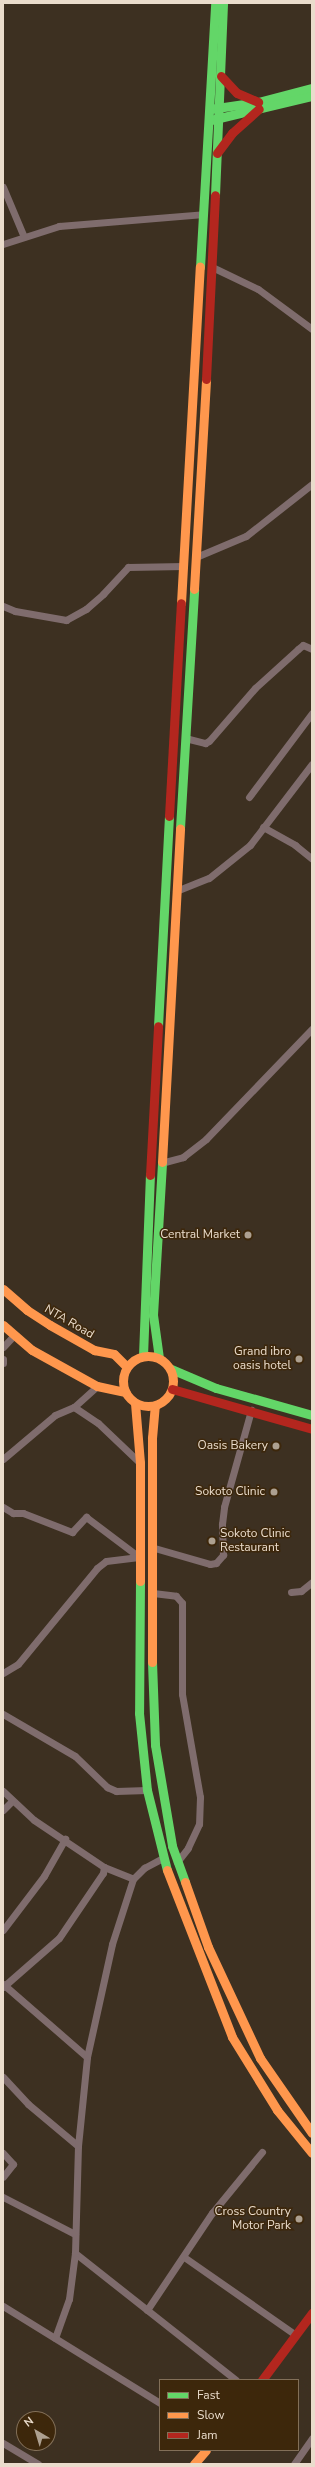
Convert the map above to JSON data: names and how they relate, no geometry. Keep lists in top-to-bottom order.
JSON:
{
  "streets": {
    "main road": ["NTA Road"]
  },
  "places": [
    "Central Market",
    "Grand ibro oasis hotel",
    "Oasis Bakery",
    "Sokoto Clinic",
    "Sokoto Clinic Restaurant",
    "Cross Country Motor Park"
  ],
  "legend": ["Fast", "Slow", "Jam"],
  "north": "top left"
}
